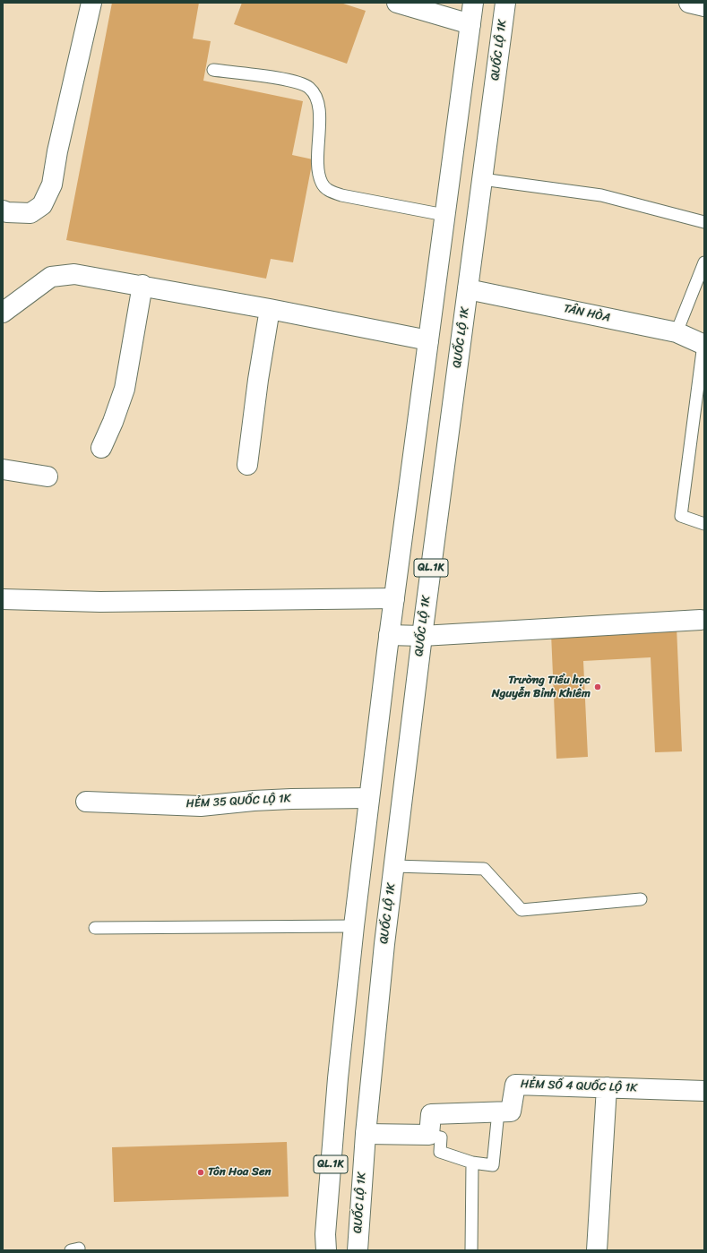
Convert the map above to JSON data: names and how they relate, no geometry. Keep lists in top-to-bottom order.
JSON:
{
  "streets": {
    "street": [
      "QUỐC LỘ 1K",
      "TÂN HÒA",
      "QL.1K",
      "HẺM 35 QUỐC LỘ 1K",
      "HẺM SỐ 4 QUỐC LỘ 1K"
    ]
  },
  "crossings": [
    ["QUỐC LỘ 1K", "TÂN HÒA"],
    ["QL.1K", "HẺM 35 QUỐC LỘ 1K"]
  ],
  "places": ["Trường Tiểu học Nguyễn Bỉnh Khiêm", "Tôn Hoa Sen"]
}
